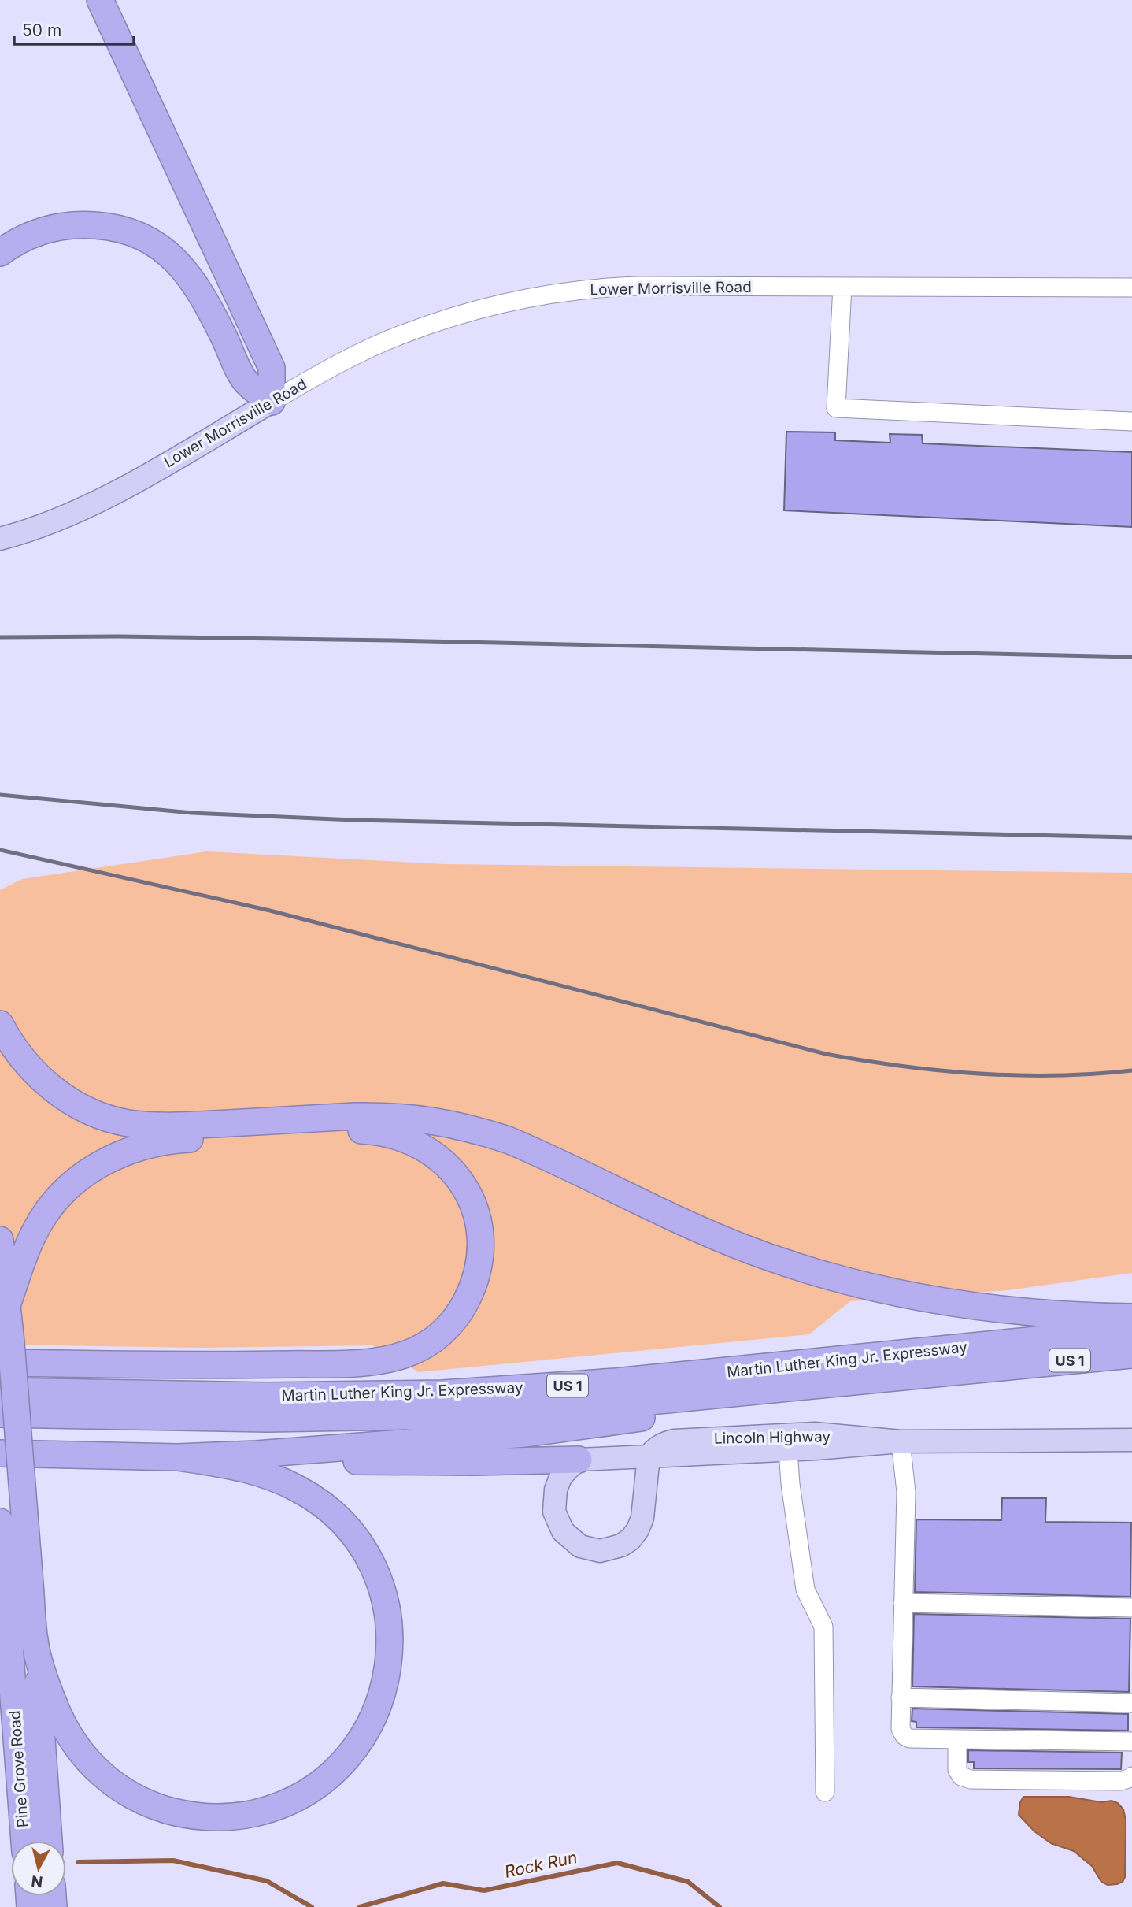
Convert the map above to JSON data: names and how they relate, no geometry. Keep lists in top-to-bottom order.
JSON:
{
  "streets": {
    "highway": ["Martin Luther King Jr. Expressway", "US 1", "Pine Grove Road"],
    "main road": ["Lower Morrisville Road", "Lincoln Highway"]
  },
  "water": ["Rock Run"],
  "scale_bar": "50 m",
  "north": "bottom"
}
